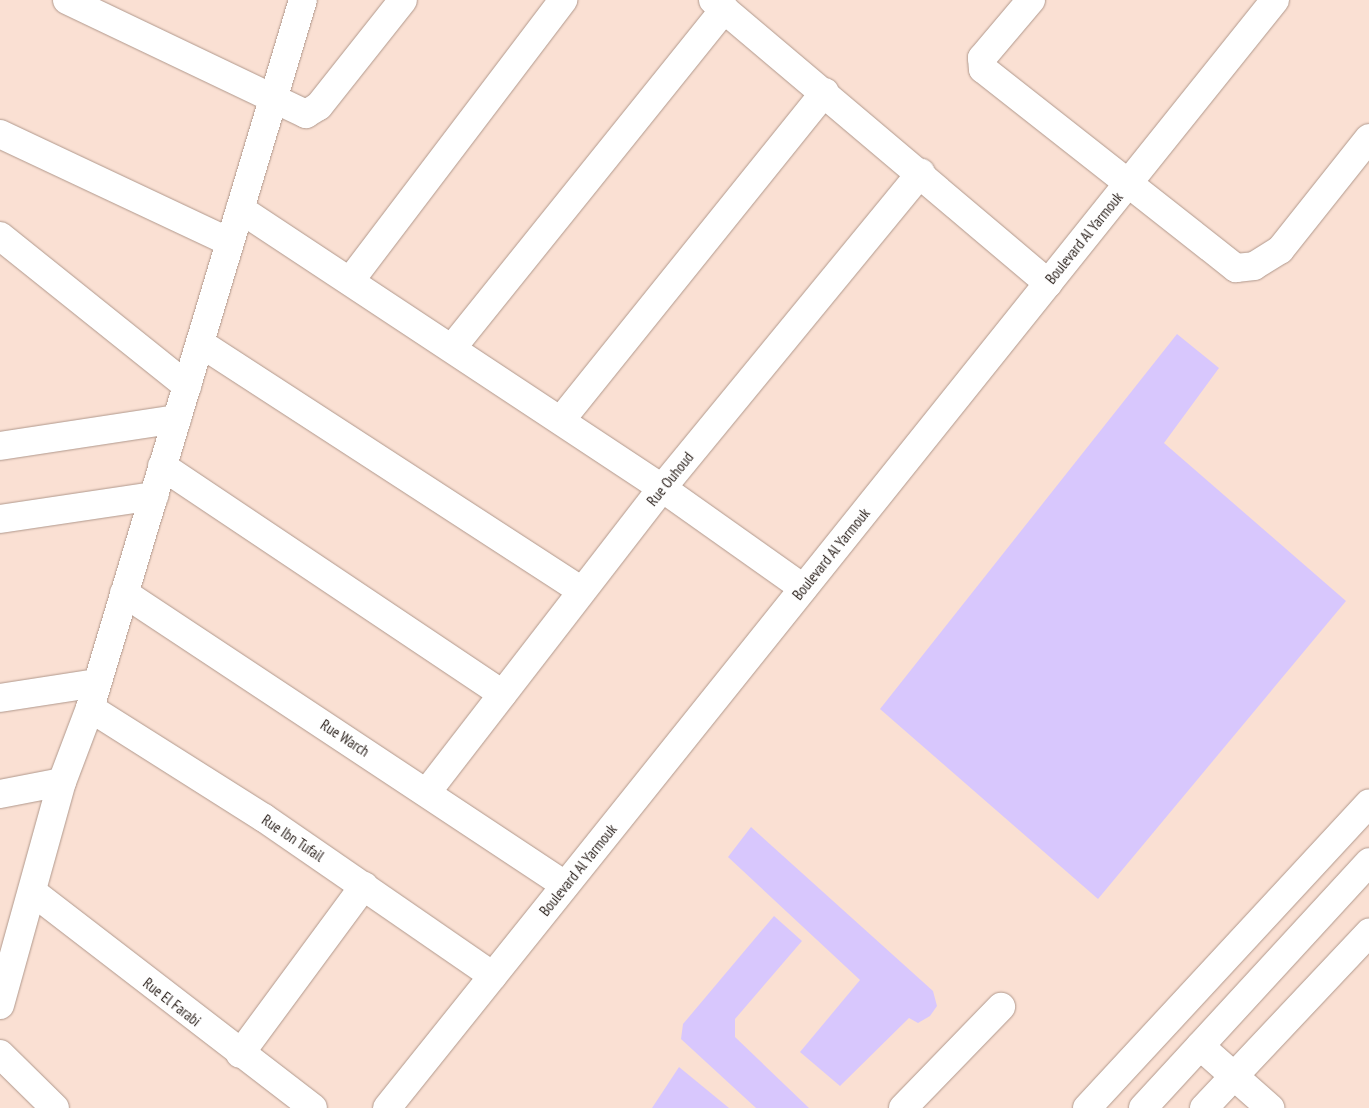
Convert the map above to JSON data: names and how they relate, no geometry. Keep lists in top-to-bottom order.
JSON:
{
  "streets": {
    "main road": [
      "Boulevard Al Yarmouk",
      "Rue Ouhoud",
      "Rue Warch",
      "Rue Ibn Tufail",
      "Rue El Farabi"
    ]
  },
  "crossings": [
    ["Boulevard Al Yarmouk", "Rue Warch"],
    ["Boulevard Al Yarmouk", "Rue Ibn Tufail"],
    ["Rue Ouhoud", "Rue Warch"]
  ]
}
